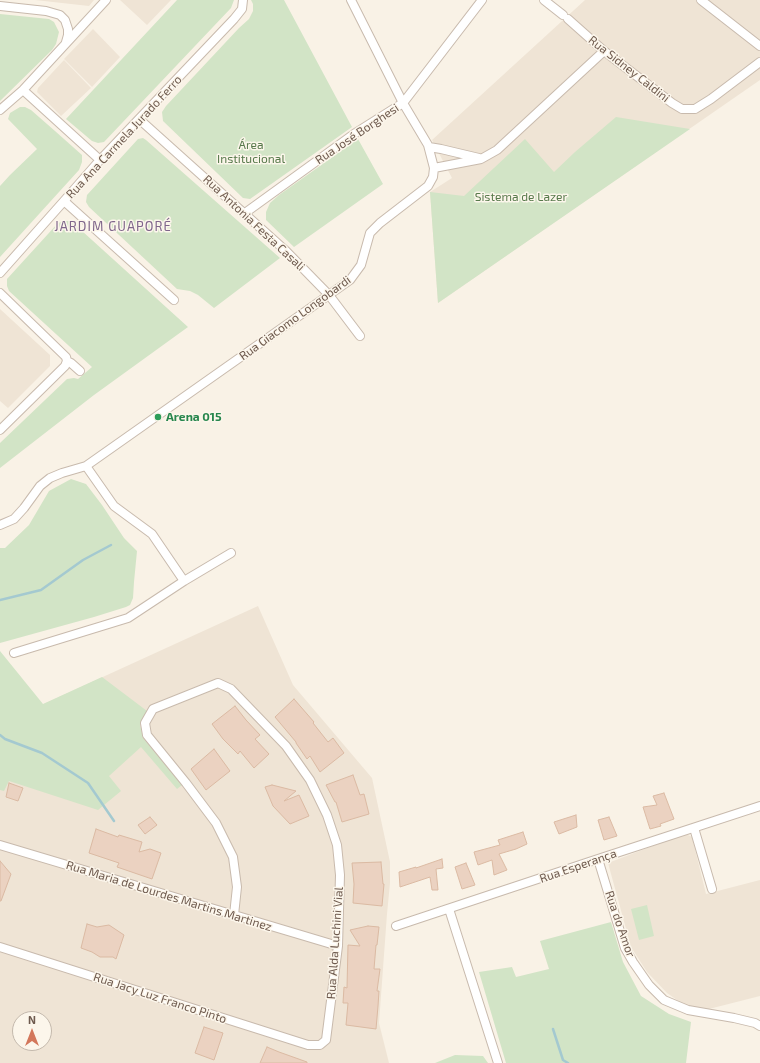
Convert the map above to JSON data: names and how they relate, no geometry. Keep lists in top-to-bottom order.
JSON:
{
  "streets": {
    "street": [
      "Rua Sidney Caldini",
      "Rua José Borghesi",
      "Rua Ana Carmela Jurado Ferro",
      "Rua Antonia Festa Casali",
      "Rua Giacomo Longobardi",
      "Rua Esperança",
      "Rua Maria de Lourdes Martins Martinez",
      "Rua do Amor",
      "Rua Alda Luchini Vial",
      "Rua Jacy Luz Franco Pinto"
    ]
  },
  "crossings": [
    ["Rua José Borghesi", "Rua Antonia Festa Casali"],
    ["Rua Ana Carmela Jurado Ferro", "Rua Antonia Festa Casali"],
    ["Rua Antonia Festa Casali", "Rua Giacomo Longobardi"],
    ["Rua Esperança", "Rua do Amor"],
    ["Rua Maria de Lourdes Martins Martinez", "Rua Alda Luchini Vial"],
    ["Rua Alda Luchini Vial", "Rua Jacy Luz Franco Pinto"]
  ],
  "districts": ["JARDIM GUAPORÉ"],
  "parks": ["Área Institucional", "Sistema de Lazer"],
  "places": ["Arena 015"],
  "north": "top"
}
